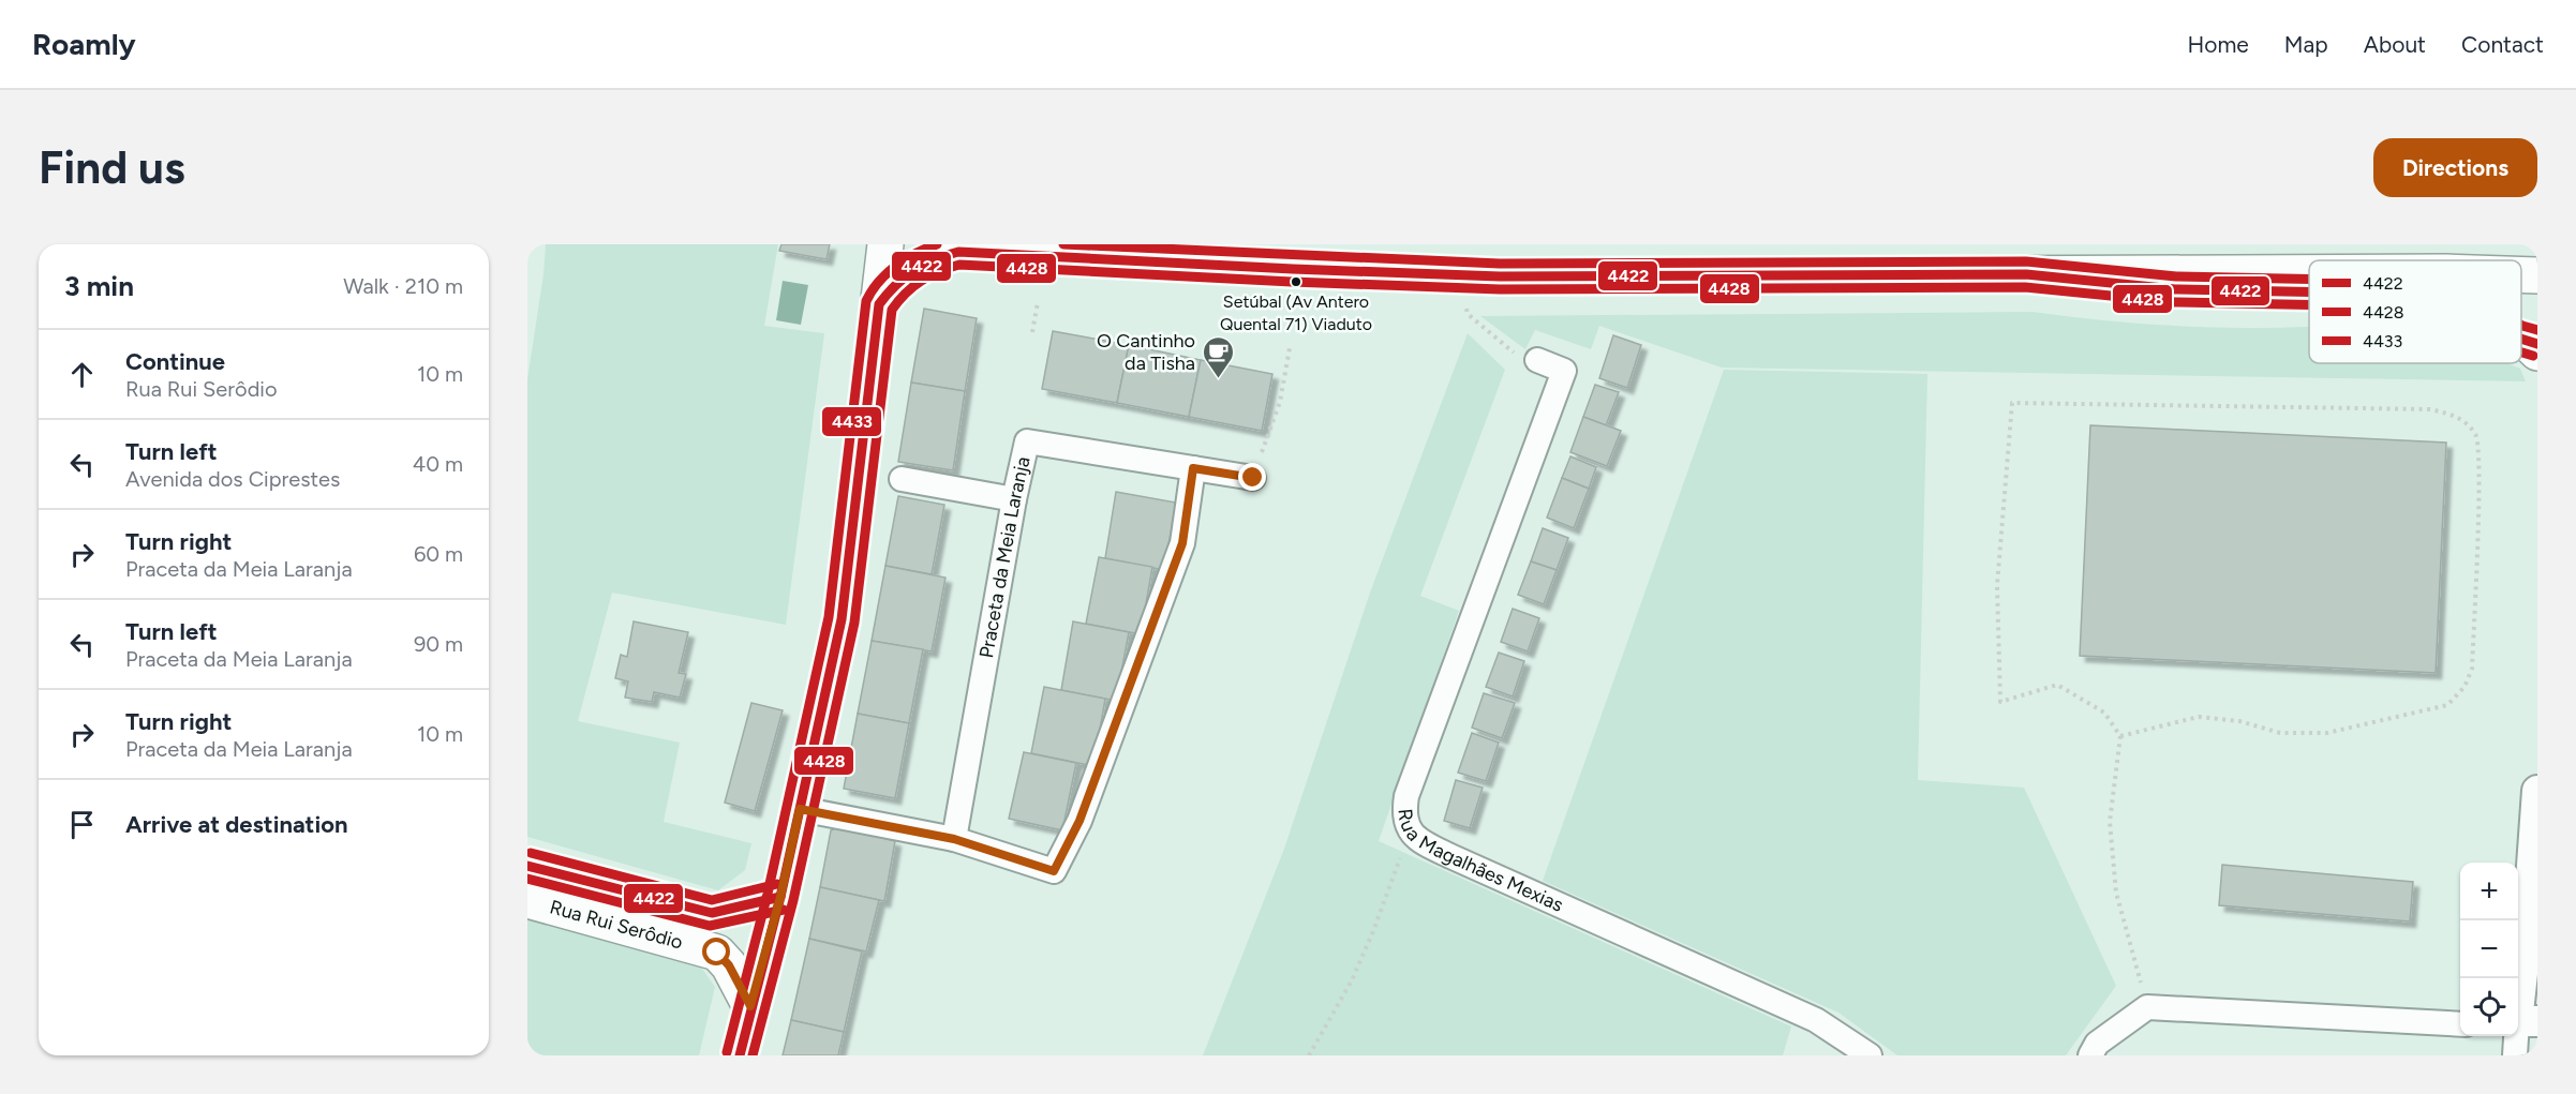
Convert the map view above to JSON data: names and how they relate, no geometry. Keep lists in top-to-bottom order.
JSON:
{
  "streets": {
    "main road": ["Rua Rui Serôdio"],
    "street": ["Praceta da Meia Laranja", "Rua Magalhães Mexias"]
  },
  "places": {
    "other": ["Setúbal (Av Antero Quental 71) Viaduto"],
    "cafe": ["O Cantinho da Tisha"]
  },
  "lines": ["transit line 4433", "transit line 4422", "transit line 4428"],
  "legend": ["4422", "4428", "4433"],
  "page": {
    "header": "Roamly",
    "nav": [
      "Home",
      "Map",
      "About",
      "Contact"
    ],
    "buttons": "Directions",
    "title": "Find us",
    "heading": ["3 min", "Walk · 210 m"],
    "list": [
      ["Continue", "Rua Rui Serôdio", "10 m"],
      ["Turn left", "Avenida dos Ciprestes", "40 m"],
      ["Turn right", "Praceta da Meia Laranja", "60 m"],
      ["Turn left", "Praceta da Meia Laranja", "90 m"],
      ["Turn right", "Praceta da Meia Laranja", "10 m"],
      "Arrive at destination"
    ],
    "map_buttons": ["+", "−"]
  }
}
